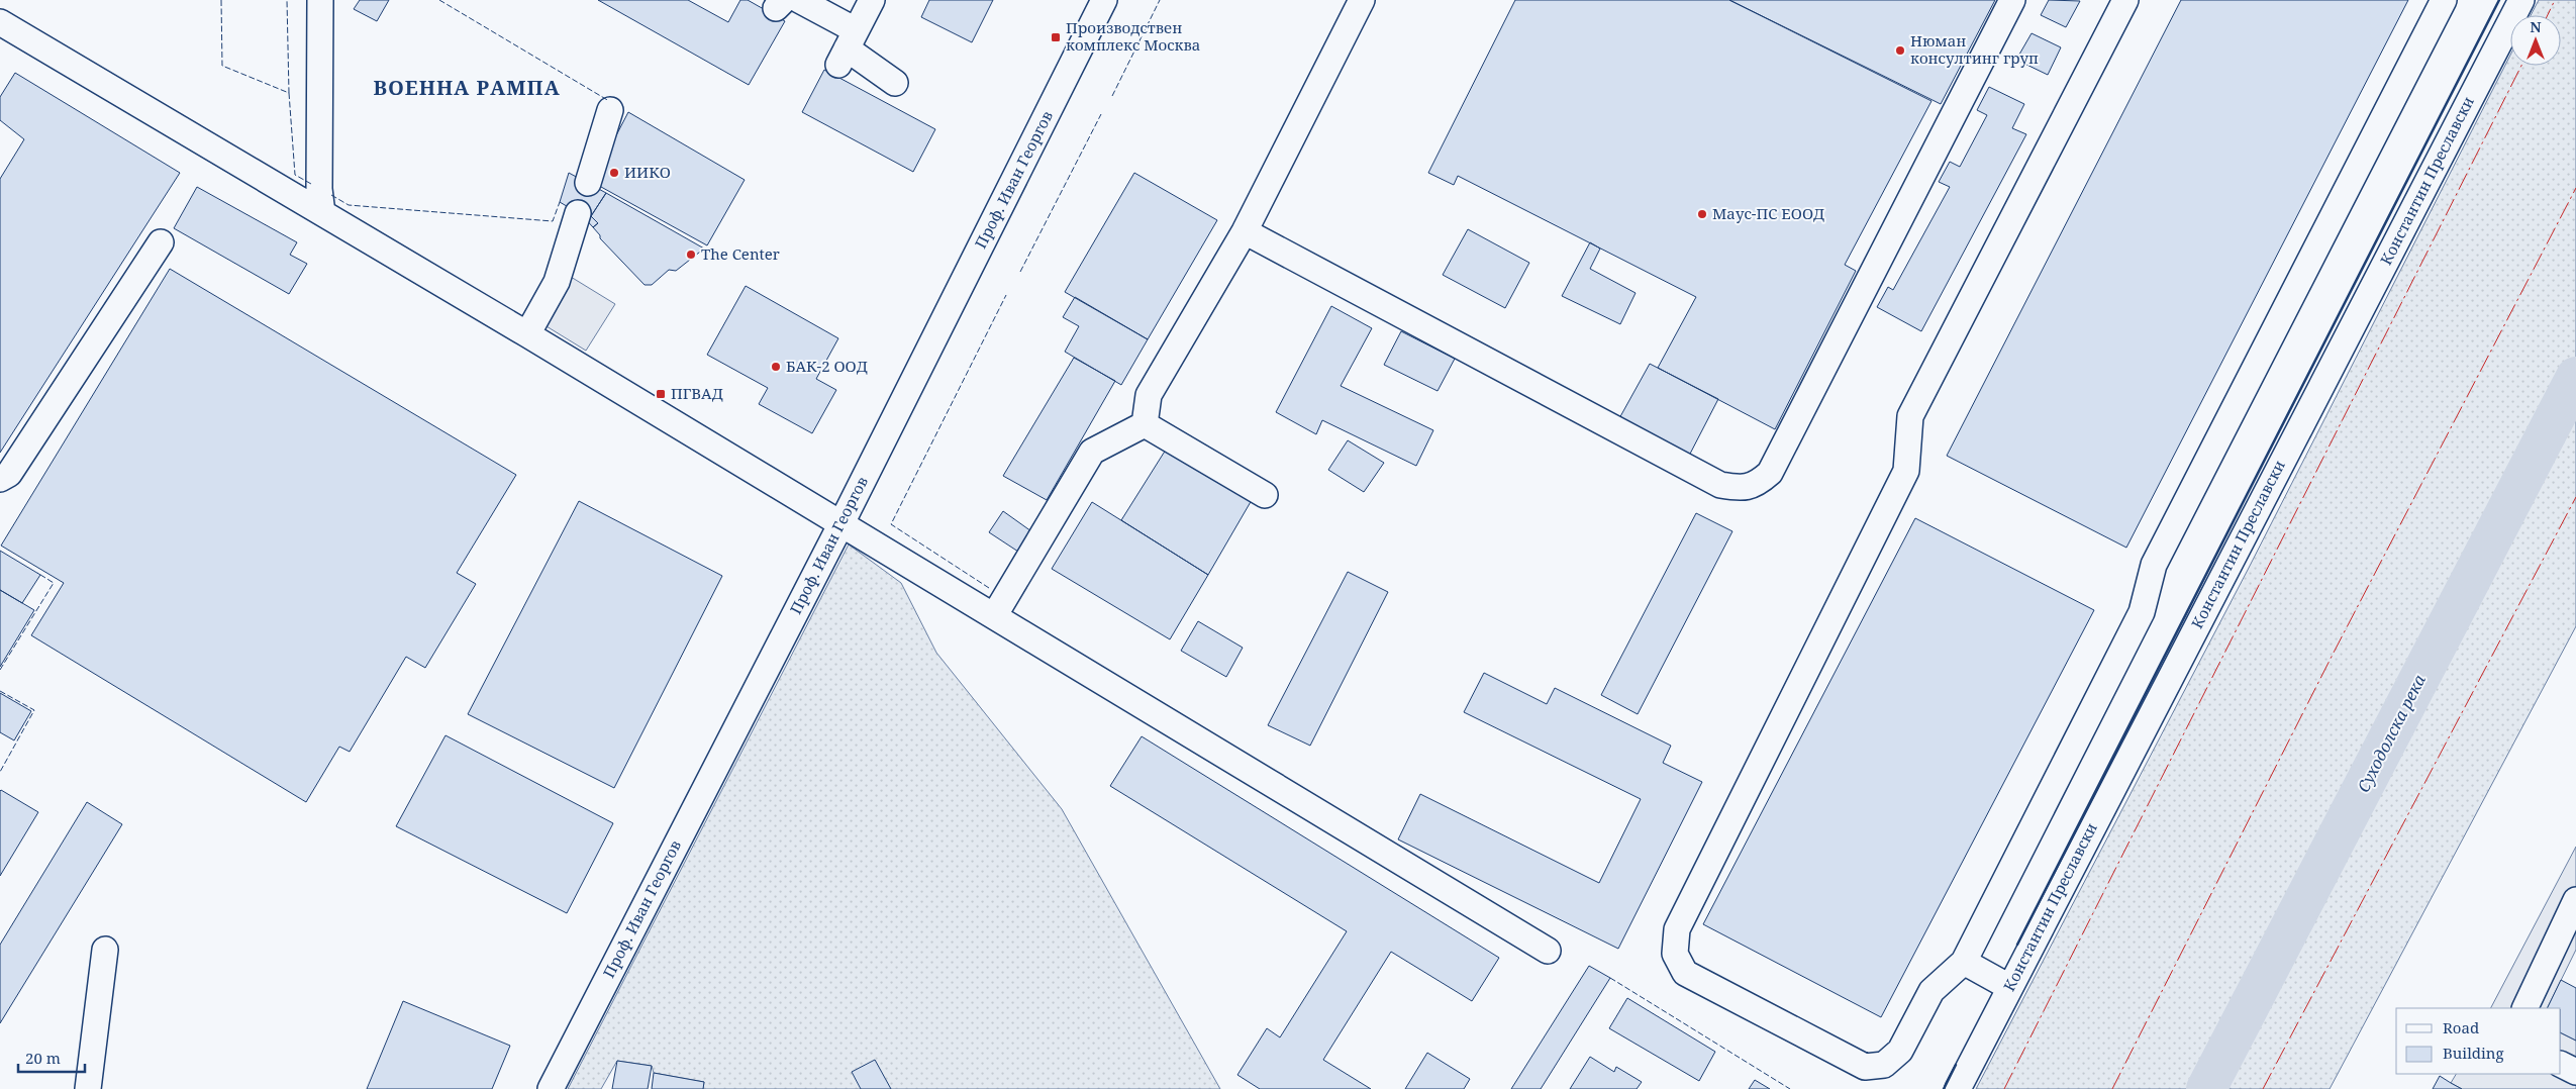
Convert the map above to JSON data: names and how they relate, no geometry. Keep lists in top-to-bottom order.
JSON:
{
  "streets": {
    "street": ["Проф. Иван Георгов", "Константин Преславски"]
  },
  "districts": ["ВОЕННА РАМПА"],
  "water": ["Суходолска река"],
  "places": {
    "transit": ["Производствен комплекс Москва", "ПГВАД"],
    "other": [
      "Нюман консултинг груп",
      "ИИКО",
      "Маус-ПС ЕООД",
      "The Center",
      "БАК-2 ООД"
    ]
  },
  "legend": ["Road", "Building"],
  "scale_bar": "20 m",
  "north": "top"
}
